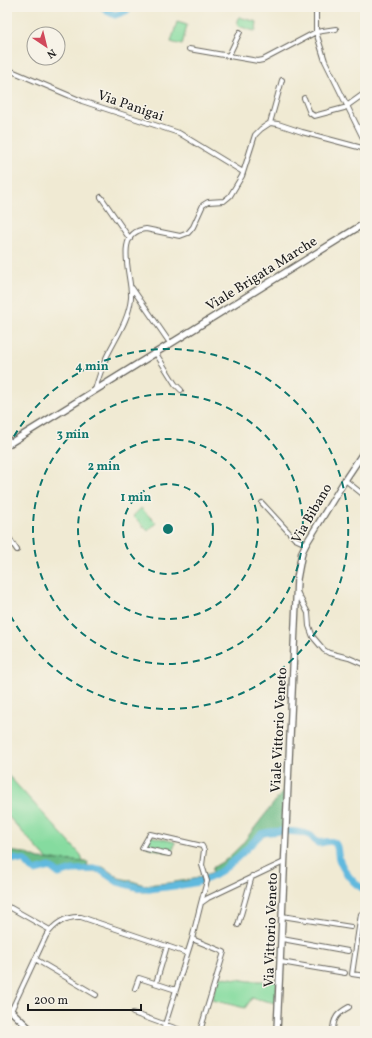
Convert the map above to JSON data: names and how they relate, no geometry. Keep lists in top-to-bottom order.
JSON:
{
  "streets": {
    "street": [
      "Via Panigai",
      "Viale Brigata Marche",
      "Via Bibano",
      "Viale Vittorio Veneto",
      "Via Vittorio Veneto"
    ]
  },
  "crossings": [
    ["Via Bibano", "Viale Vittorio Veneto"],
    ["Viale Vittorio Veneto", "Via Vittorio Veneto"]
  ],
  "scale_bar": "200 m",
  "north": "bottom right",
  "rings": [
    "4 min",
    "3 min",
    "2 min",
    "1 min"
  ]
}
